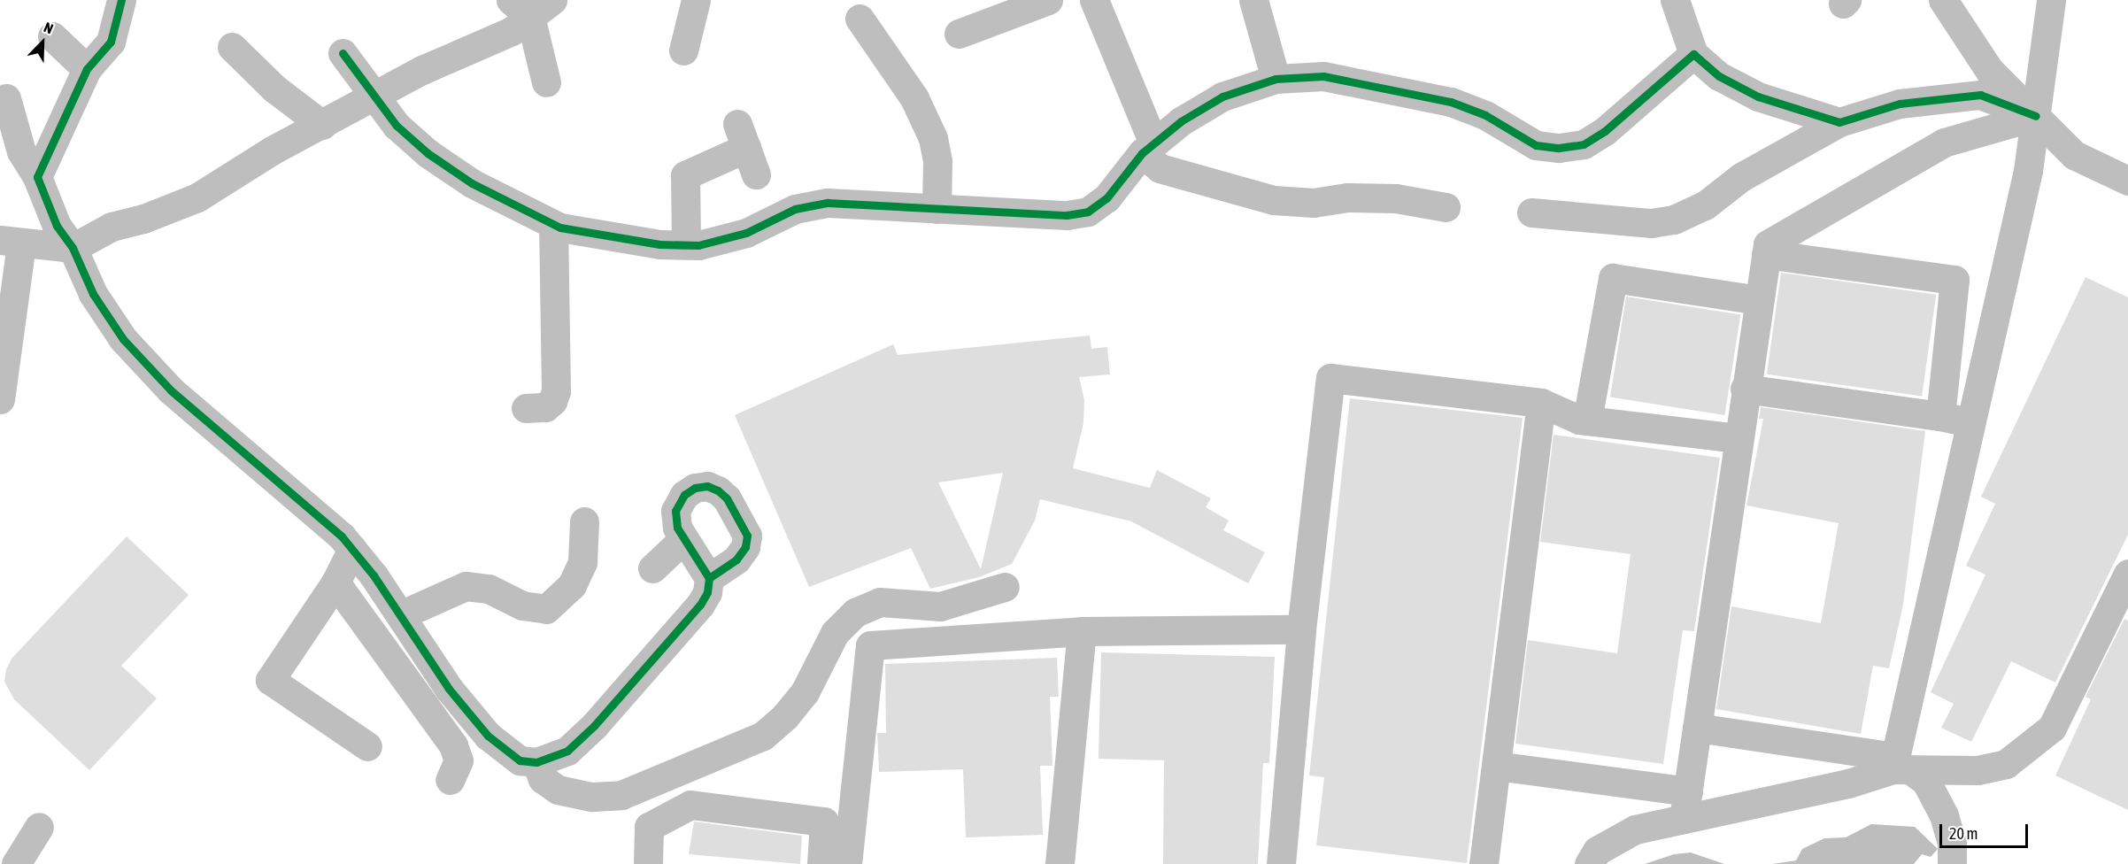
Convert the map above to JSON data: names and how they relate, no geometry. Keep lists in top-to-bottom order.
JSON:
{
  "scale_bar": "20 m",
  "north": "top right"
}
